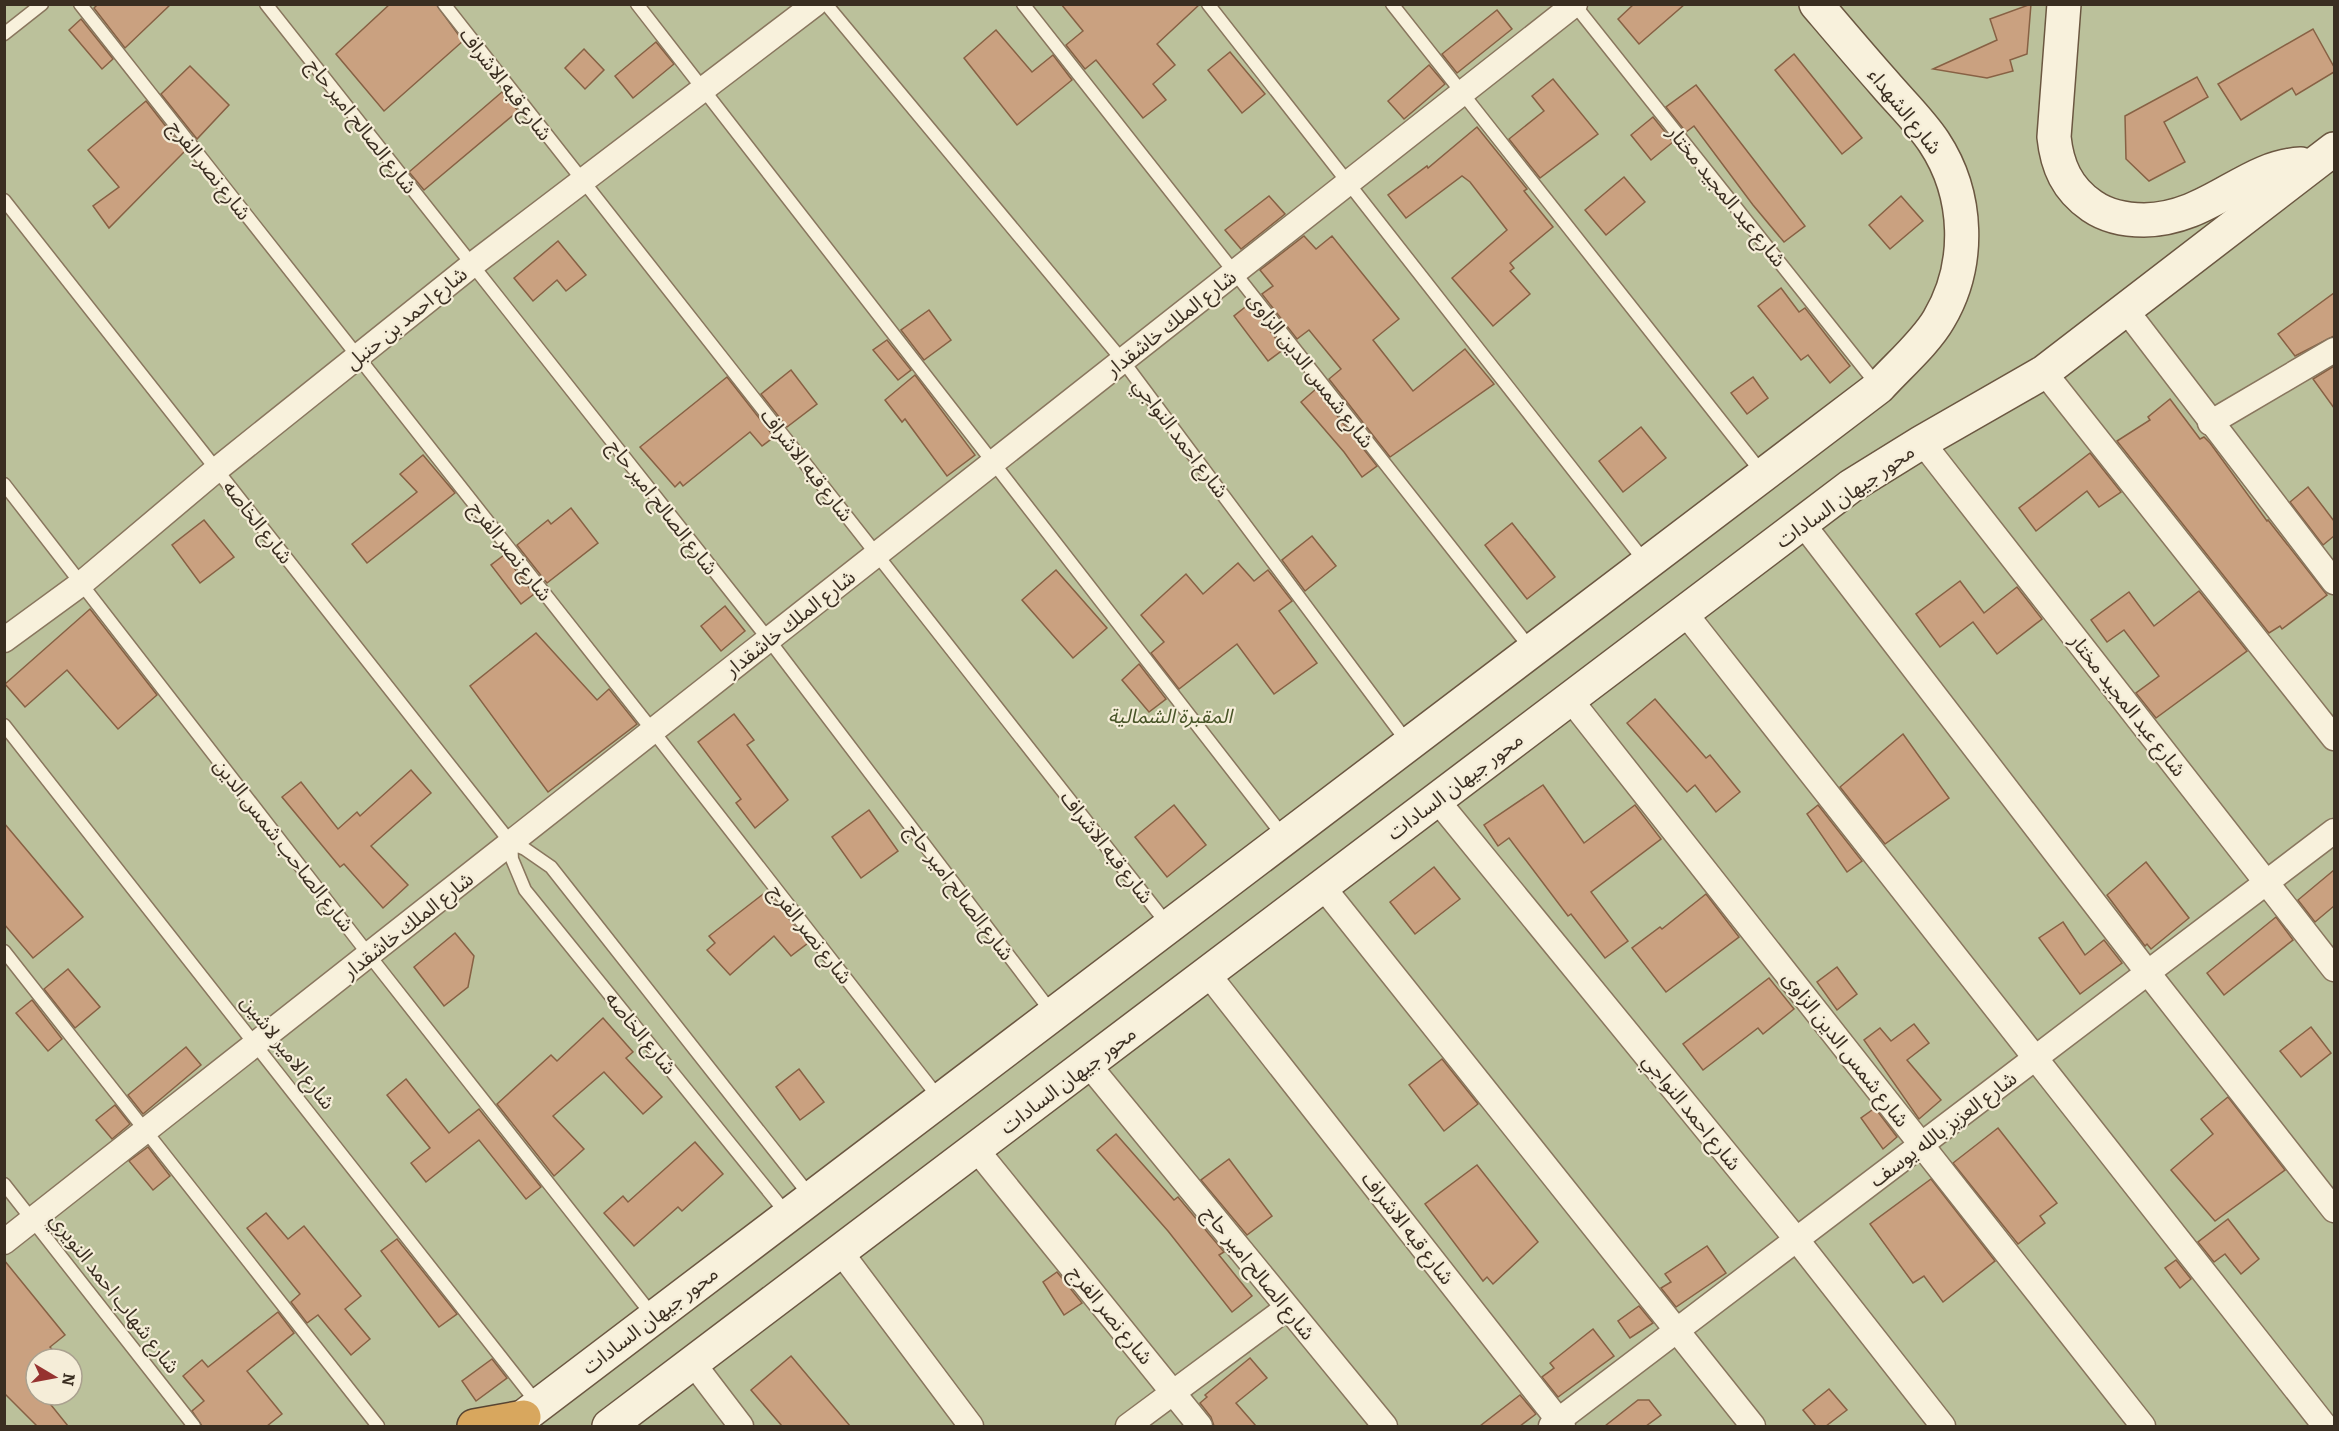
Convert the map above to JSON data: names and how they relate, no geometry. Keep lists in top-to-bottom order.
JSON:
{
  "streets": {
    "main road": ["شارع الشهداء", "محور جيهان السادات"],
    "street": [
      "شارع قبه الاشراف",
      "شارع الصالح امير حاج",
      "شارع نصر الفرج",
      "شارع عبد المجيد مختار",
      "شارع احمد بن حنبل",
      "شارع الملك خاشقدار",
      "شارع شمس الدين الزاوى",
      "شارع احمد النواجي",
      "شارع العزيز بالله يوسف"
    ],
    "lane": [
      "شارع الخاصه",
      "شارع الصاحب شمس الدين",
      "شارع الامير لاشين",
      "شارع شهاب احمد النويري"
    ]
  },
  "crossings": [
    ["شارع قبه الاشراف", "شارع احمد بن حنبل"],
    ["شارع قبه الاشراف", "شارع الملك خاشقدار"],
    ["شارع قبه الاشراف", "محور جيهان السادات"],
    ["شارع قبه الاشراف", "شارع العزيز بالله يوسف"],
    ["شارع الشهداء", "شارع عبد المجيد مختار"],
    ["شارع الشهداء", "محور جيهان السادات"],
    ["شارع الصالح امير حاج", "شارع احمد بن حنبل"],
    ["شارع الصالح امير حاج", "شارع الملك خاشقدار"],
    ["شارع الصالح امير حاج", "محور جيهان السادات"],
    ["شارع نصر الفرج", "شارع احمد بن حنبل"],
    ["شارع نصر الفرج", "شارع الملك خاشقدار"],
    ["شارع نصر الفرج", "محور جيهان السادات"],
    ["شارع عبد المجيد مختار", "شارع الملك خاشقدار"],
    ["شارع عبد المجيد مختار", "محور جيهان السادات"],
    ["شارع عبد المجيد مختار", "شارع العزيز بالله يوسف"],
    ["شارع احمد بن حنبل", "شارع الخاصه"],
    ["شارع احمد بن حنبل", "شارع الصاحب شمس الدين"],
    ["شارع الملك خاشقدار", "شارع شمس الدين الزاوى"],
    ["شارع الملك خاشقدار", "شارع احمد النواجي"],
    ["شارع الملك خاشقدار", "شارع الخاصه"],
    ["شارع الملك خاشقدار", "شارع الصاحب شمس الدين"],
    ["شارع الملك خاشقدار", "شارع الامير لاشين"],
    ["شارع الملك خاشقدار", "شارع شهاب احمد النويري"],
    ["شارع شمس الدين الزاوى", "محور جيهان السادات"],
    ["شارع شمس الدين الزاوى", "شارع العزيز بالله يوسف"],
    ["شارع احمد النواجي", "محور جيهان السادات"],
    ["شارع احمد النواجي", "شارع العزيز بالله يوسف"],
    ["محور جيهان السادات", "شارع الخاصه"],
    ["محور جيهان السادات", "شارع الصاحب شمس الدين"],
    ["محور جيهان السادات", "شارع الامير لاشين"]
  ],
  "parks": ["المقبرة الشمالية"],
  "north": "right"
}
